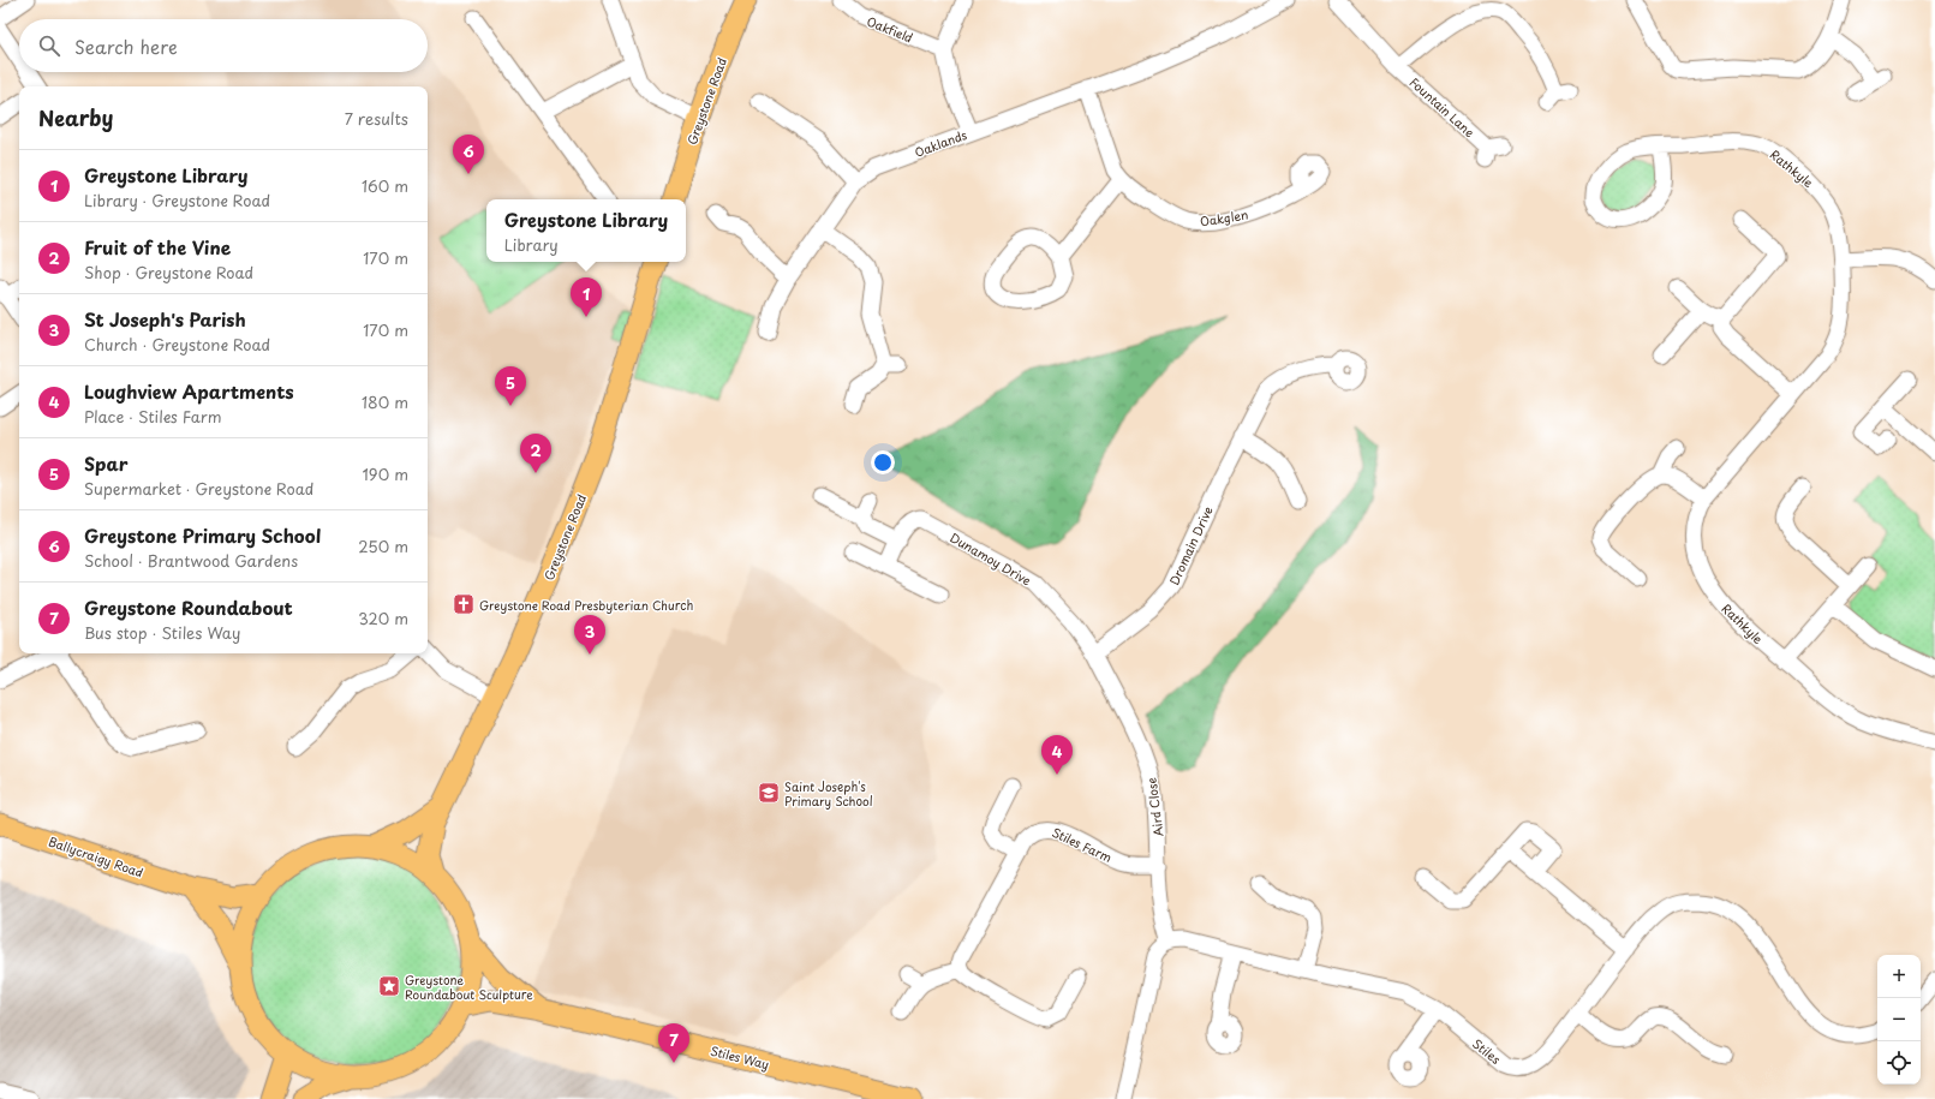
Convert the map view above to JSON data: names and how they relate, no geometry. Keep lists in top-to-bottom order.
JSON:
{
  "streets": {
    "main road": ["Greystone Road", "Ballycraigy Road", "Stiles Way"],
    "street": [
      "Oakfield",
      "Fountain Lane",
      "Oaklands",
      "Rathkyle",
      "Oakglen",
      "Dromain Drive",
      "Dunamoy Drive",
      "Aird Close",
      "Stiles Farm",
      "Stiles"
    ]
  },
  "crossings": [
    ["Oaklands", "Oakglen"],
    ["Dromain Drive", "Dunamoy Drive"],
    ["Dromain Drive", "Aird Close"],
    ["Dunamoy Drive", "Aird Close"],
    ["Aird Close", "Stiles Farm"],
    ["Aird Close", "Stiles"]
  ],
  "places": {
    "church": ["Greystone Road Presbyterian Church"],
    "school or university": ["Saint Joseph's Primary School"],
    "place": ["Greystone Roundabout Sculpture"]
  },
  "page": {
    "search": "Search here",
    "heading": ["Nearby", "7 results"],
    "pins": [
      "6",
      "1",
      "5",
      "2",
      "3",
      "4",
      "7"
    ],
    "list": [
      {
        "mark": "1",
        "name": "Greystone Library",
        "note": "Library · Greystone Road",
        "value": "160 m"
      },
      {
        "mark": "2",
        "name": "Fruit of the Vine",
        "note": "Shop · Greystone Road",
        "value": "170 m"
      },
      {
        "mark": "3",
        "name": "St Joseph's Parish",
        "note": "Church · Greystone Road",
        "value": "170 m"
      },
      {
        "mark": "4",
        "name": "Loughview Apartments",
        "note": "Place · Stiles Farm",
        "value": "180 m"
      },
      {
        "mark": "5",
        "name": "Spar",
        "note": "Supermarket · Greystone Road",
        "value": "190 m"
      },
      {
        "mark": "6",
        "name": "Greystone Primary School",
        "note": "School · Brantwood Gardens",
        "value": "250 m"
      },
      {
        "mark": "7",
        "name": "Greystone Roundabout",
        "note": "Bus stop · Stiles Way",
        "value": "320 m"
      }
    ],
    "popup": ["Greystone Library", "Library"],
    "map_buttons": ["+", "−"]
  }
}
